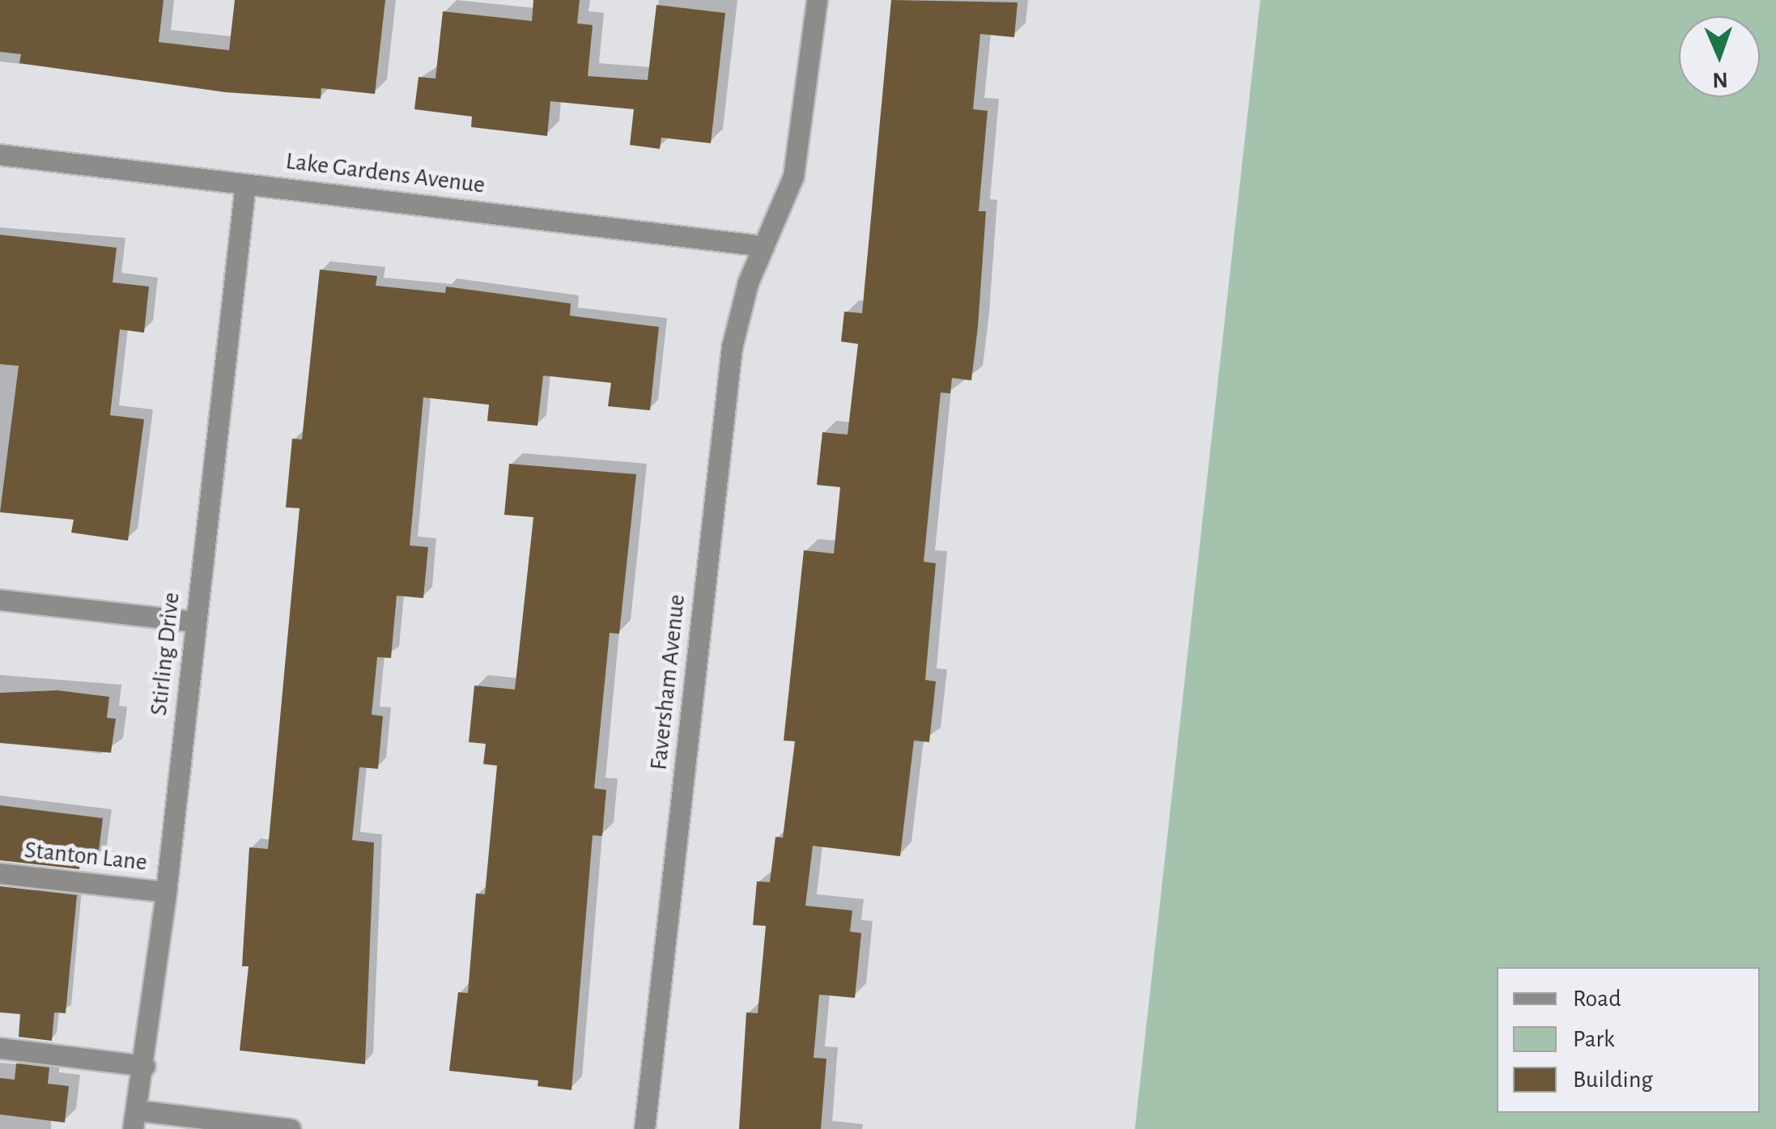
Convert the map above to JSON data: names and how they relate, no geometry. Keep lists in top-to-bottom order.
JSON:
{
  "streets": {
    "street": [
      "Lake Gardens Avenue",
      "Stirling Drive",
      "Faversham Avenue",
      "Stanton Lane"
    ]
  },
  "crossings": [
    ["Lake Gardens Avenue", "Stirling Drive"],
    ["Lake Gardens Avenue", "Faversham Avenue"],
    ["Stirling Drive", "Stanton Lane"]
  ],
  "legend": ["Road", "Park", "Building"],
  "north": "bottom"
}
